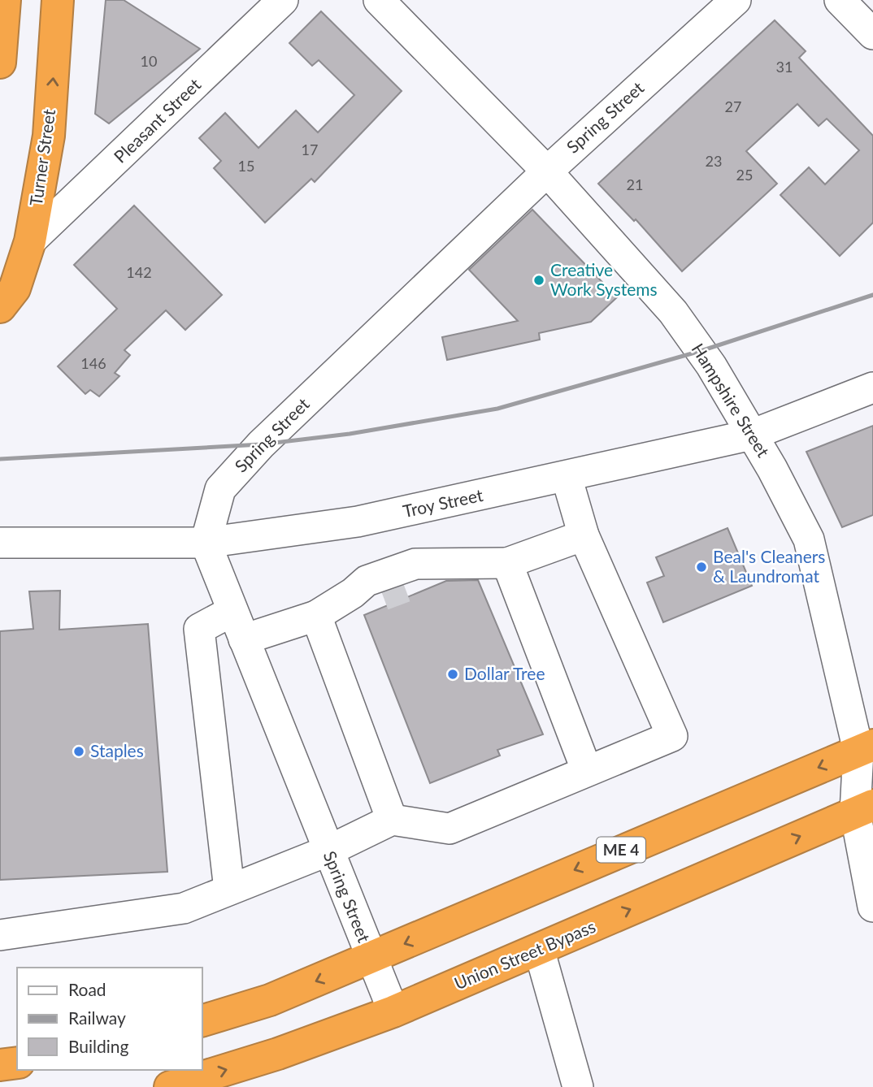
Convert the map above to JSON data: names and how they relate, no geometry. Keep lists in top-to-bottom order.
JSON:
{
  "streets": {
    "highway": ["Turner Street", "ME 4", "Union Street Bypass"],
    "street": [
      "Spring Street",
      "Pleasant Street",
      "Hampshire Street",
      "Troy Street"
    ]
  },
  "crossings": [
    ["Spring Street", "Hampshire Street"],
    ["Spring Street", "Troy Street"],
    ["Spring Street", "ME 4"],
    ["Spring Street", "Union Street Bypass"],
    ["Pleasant Street", "Turner Street"],
    ["Hampshire Street", "Troy Street"],
    ["Hampshire Street", "ME 4"],
    ["Hampshire Street", "Union Street Bypass"]
  ],
  "one_way": ["Turner Street"],
  "places": [
    "Creative Work Systems",
    "Beal's Cleaners & Laundromat",
    "Dollar Tree",
    "Staples"
  ],
  "house_numbers": [
    "10",
    "31",
    "27",
    "17",
    "23",
    "15",
    "25",
    "21",
    "142",
    "146"
  ],
  "legend": ["Road", "Railway", "Building"]
}
